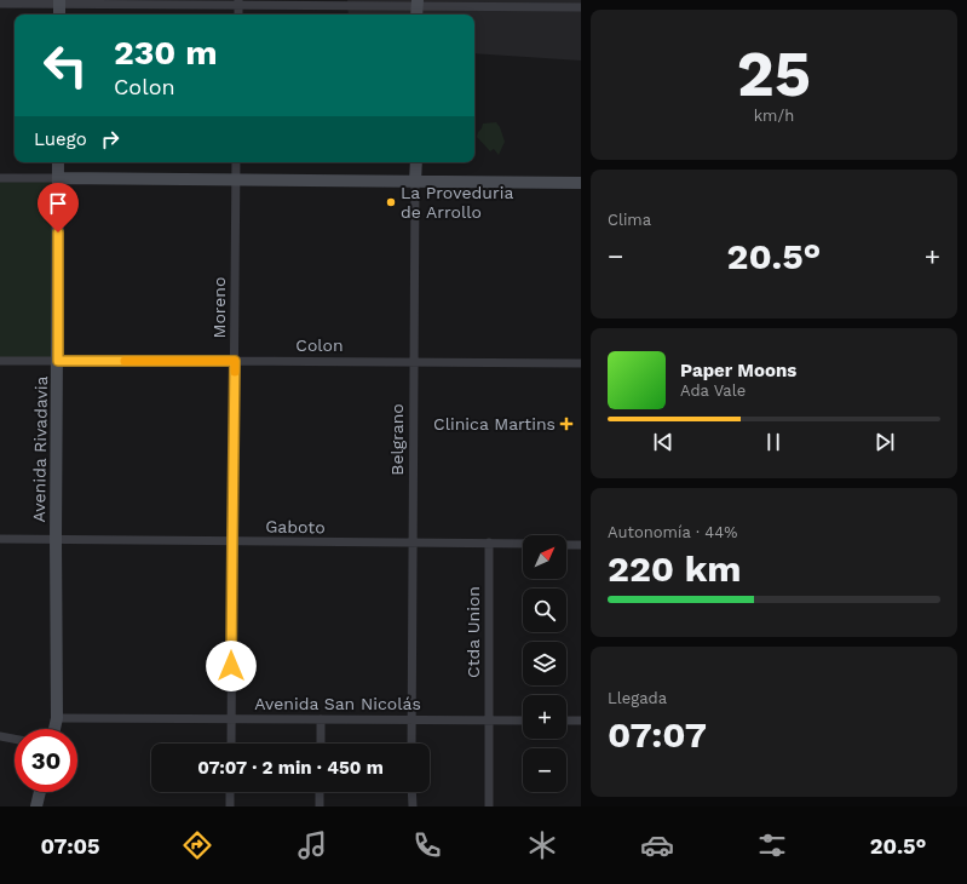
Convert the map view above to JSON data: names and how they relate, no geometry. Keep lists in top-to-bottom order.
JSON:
{
  "streets": {
    "street": [
      "Moreno",
      "Colon",
      "Belgrano",
      "Avenida Rivadavia",
      "Gaboto",
      "Ctda Union",
      "Avenida San Nicolás"
    ]
  },
  "crossings": [
    ["Moreno", "Colon"],
    ["Moreno", "Gaboto"],
    ["Moreno", "Avenida San Nicolás"],
    ["Colon", "Belgrano"],
    ["Colon", "Avenida Rivadavia"],
    ["Belgrano", "Gaboto"],
    ["Belgrano", "Avenida San Nicolás"],
    ["Avenida Rivadavia", "Gaboto"],
    ["Avenida Rivadavia", "Avenida San Nicolás"],
    ["Gaboto", "Ctda Union"],
    ["Ctda Union", "Avenida San Nicolás"]
  ],
  "places": {
    "other": ["La Proveduria de Arrollo"],
    "health": ["Clinica Martins"]
  },
  "north": "top right",
  "page": {
    "tile": [
      ["25", "km/h"],
      "Clima",
      ["Autonomía · 44%", "220 km"],
      ["Llegada", "07:07"]
    ],
    "turn": ["230 m", "Colon"],
    "then": "Luego",
    "heat": ["−", "20.5°", "+"],
    "song": ["Paper Moons", "Ada Vale"],
    "map_buttons": ["+", "−"],
    "limit": "30",
    "trip": "07:07 · 2 min · 450 m",
    "tabs": ["07:05", "20.5°"]
  }
}
